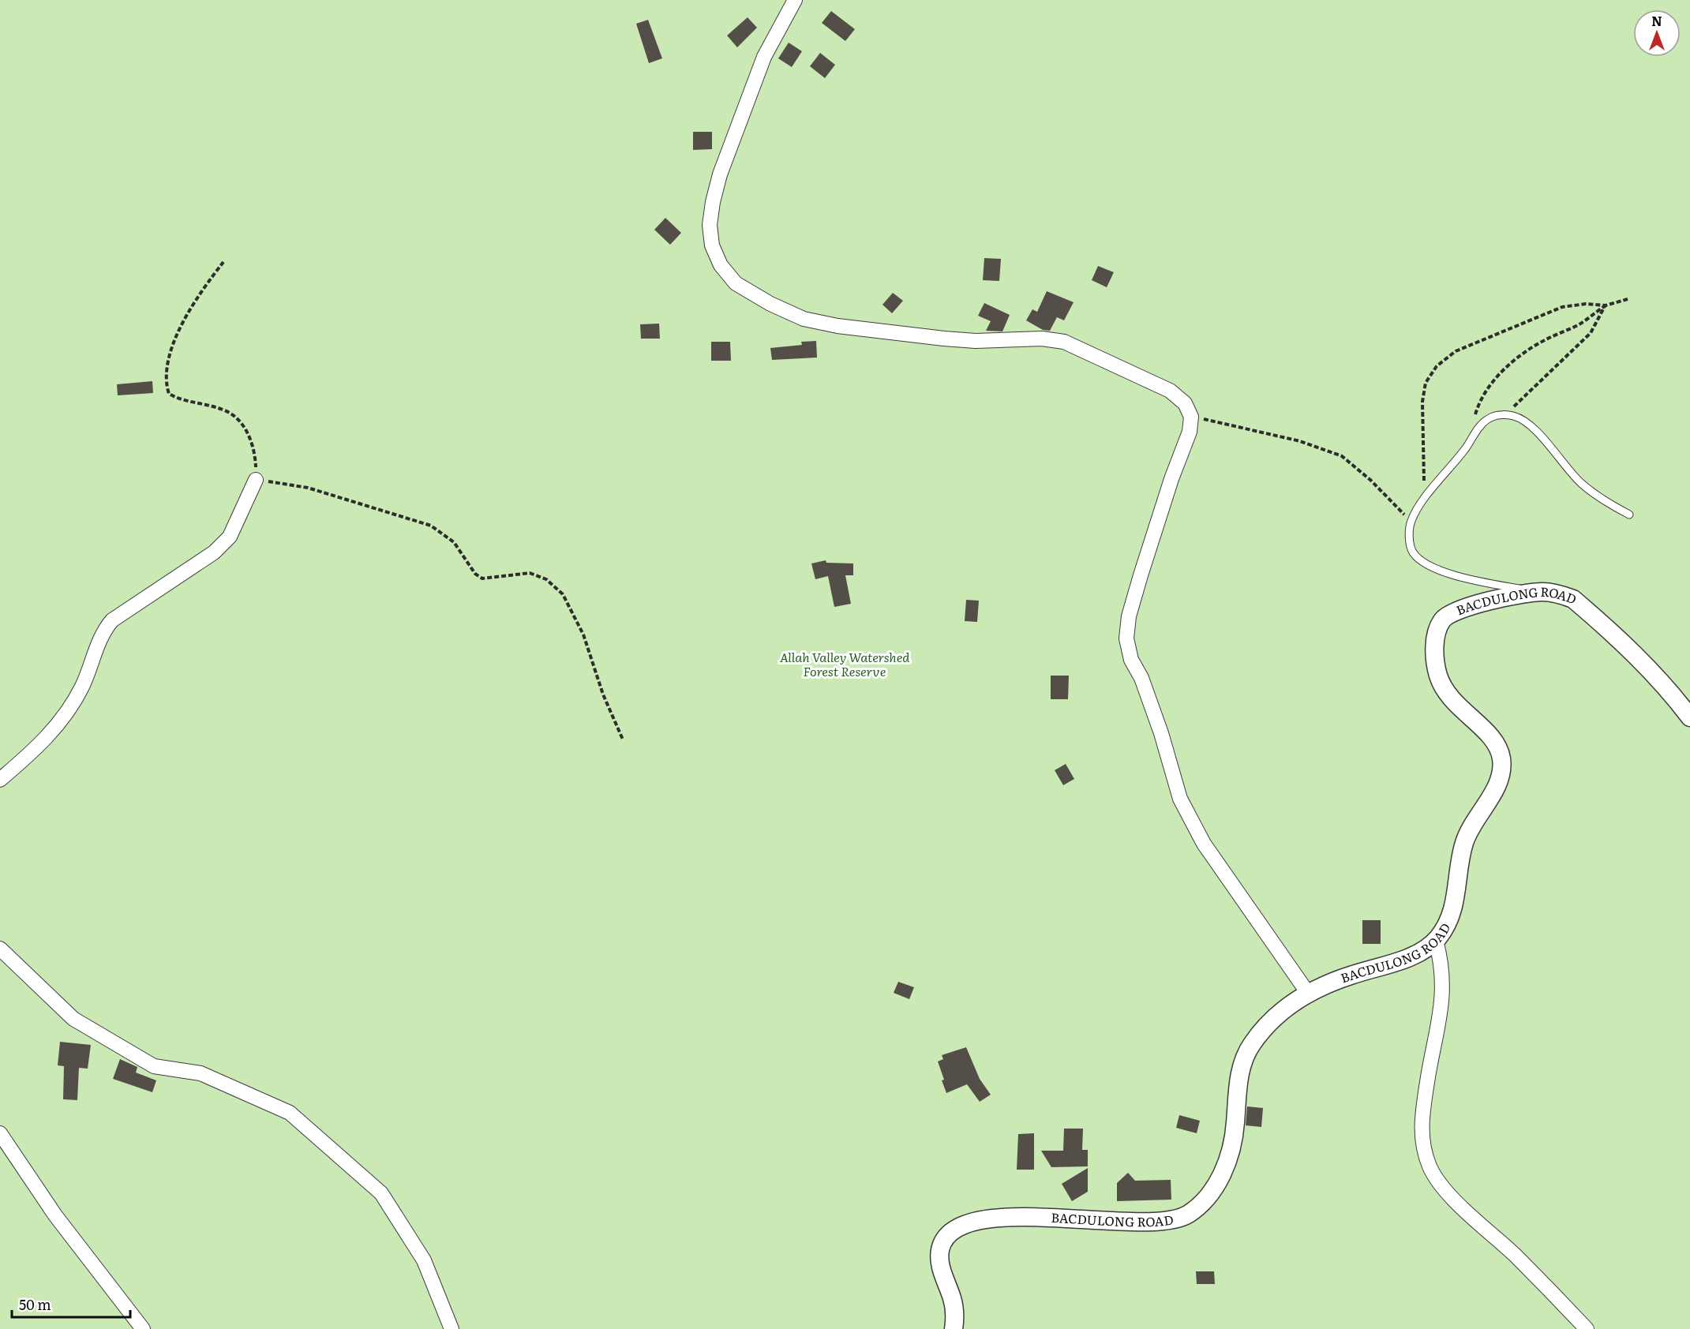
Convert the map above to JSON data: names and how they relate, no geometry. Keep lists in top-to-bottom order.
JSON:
{
  "streets": {
    "street": ["BACDULONG ROAD"]
  },
  "parks": ["Allah Valley Watershed Forest Reserve"],
  "scale_bar": "50 m",
  "north": "top"
}
